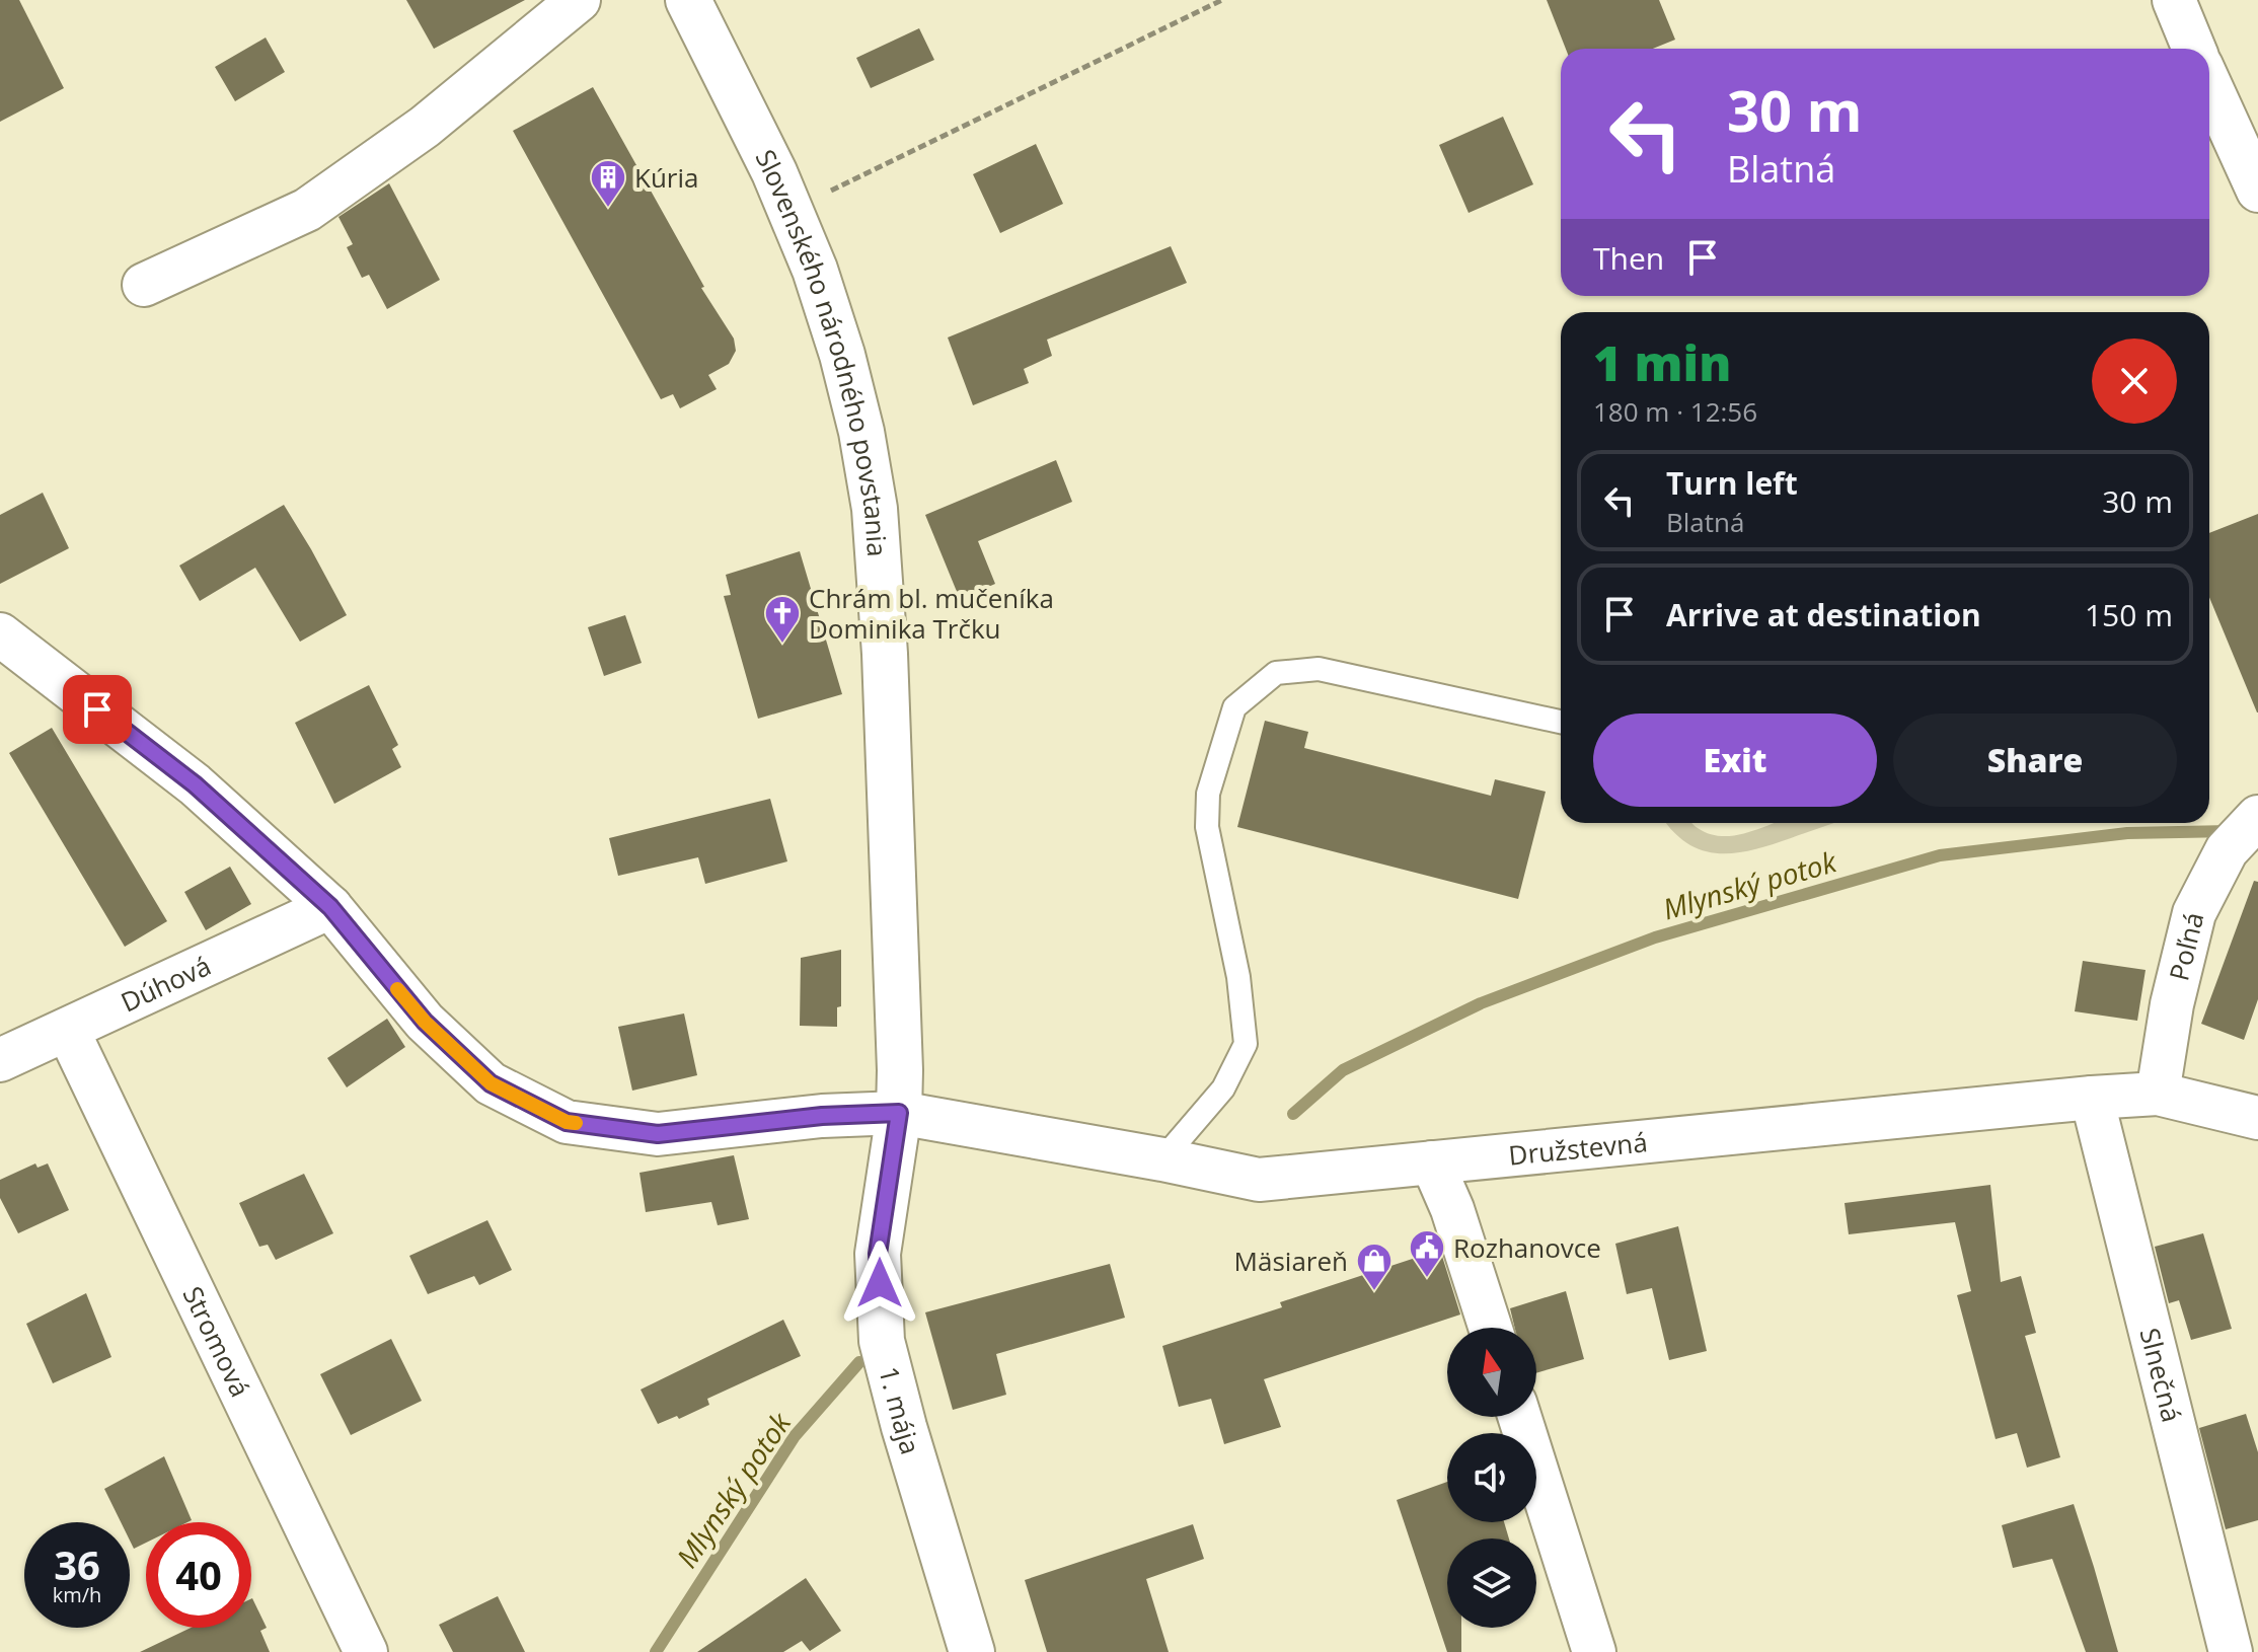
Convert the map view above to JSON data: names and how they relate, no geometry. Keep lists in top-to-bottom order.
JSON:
{
  "streets": {
    "street": [
      "Slovenského národného povstania",
      "Poľná",
      "Dúhová",
      "Družstevná",
      "Stromová",
      "Slnečná",
      "1. mája"
    ]
  },
  "crossings": [
    ["Slovenského národného povstania", "Družstevná"],
    ["Slovenského národného povstania", "1. mája"],
    ["Poľná", "Družstevná"],
    ["Dúhová", "Družstevná"],
    ["Dúhová", "Stromová"],
    ["Družstevná", "Slnečná"],
    ["Družstevná", "1. mája"]
  ],
  "water": ["Mlynský potok"],
  "places": {
    "building": ["Kúria"],
    "church": ["Chrám bl. mučeníka Dominika Trčku"],
    "public building": ["Rozhanovce"],
    "shop": ["Mäsiareň"]
  },
  "north": "top",
  "page": {
    "turn": ["30 m", "Blatná"],
    "then": "Then",
    "heading": ["1 min", "180 m · 12:56"],
    "list": [
      {
        "name": "Turn left",
        "note": "Blatná",
        "value": "30 m"
      },
      {
        "name": "Arrive at destination",
        "value": "150 m"
      }
    ],
    "buttons": ["Exit", "Share"],
    "speed": "36 km/h",
    "limit": "40"
  }
}
